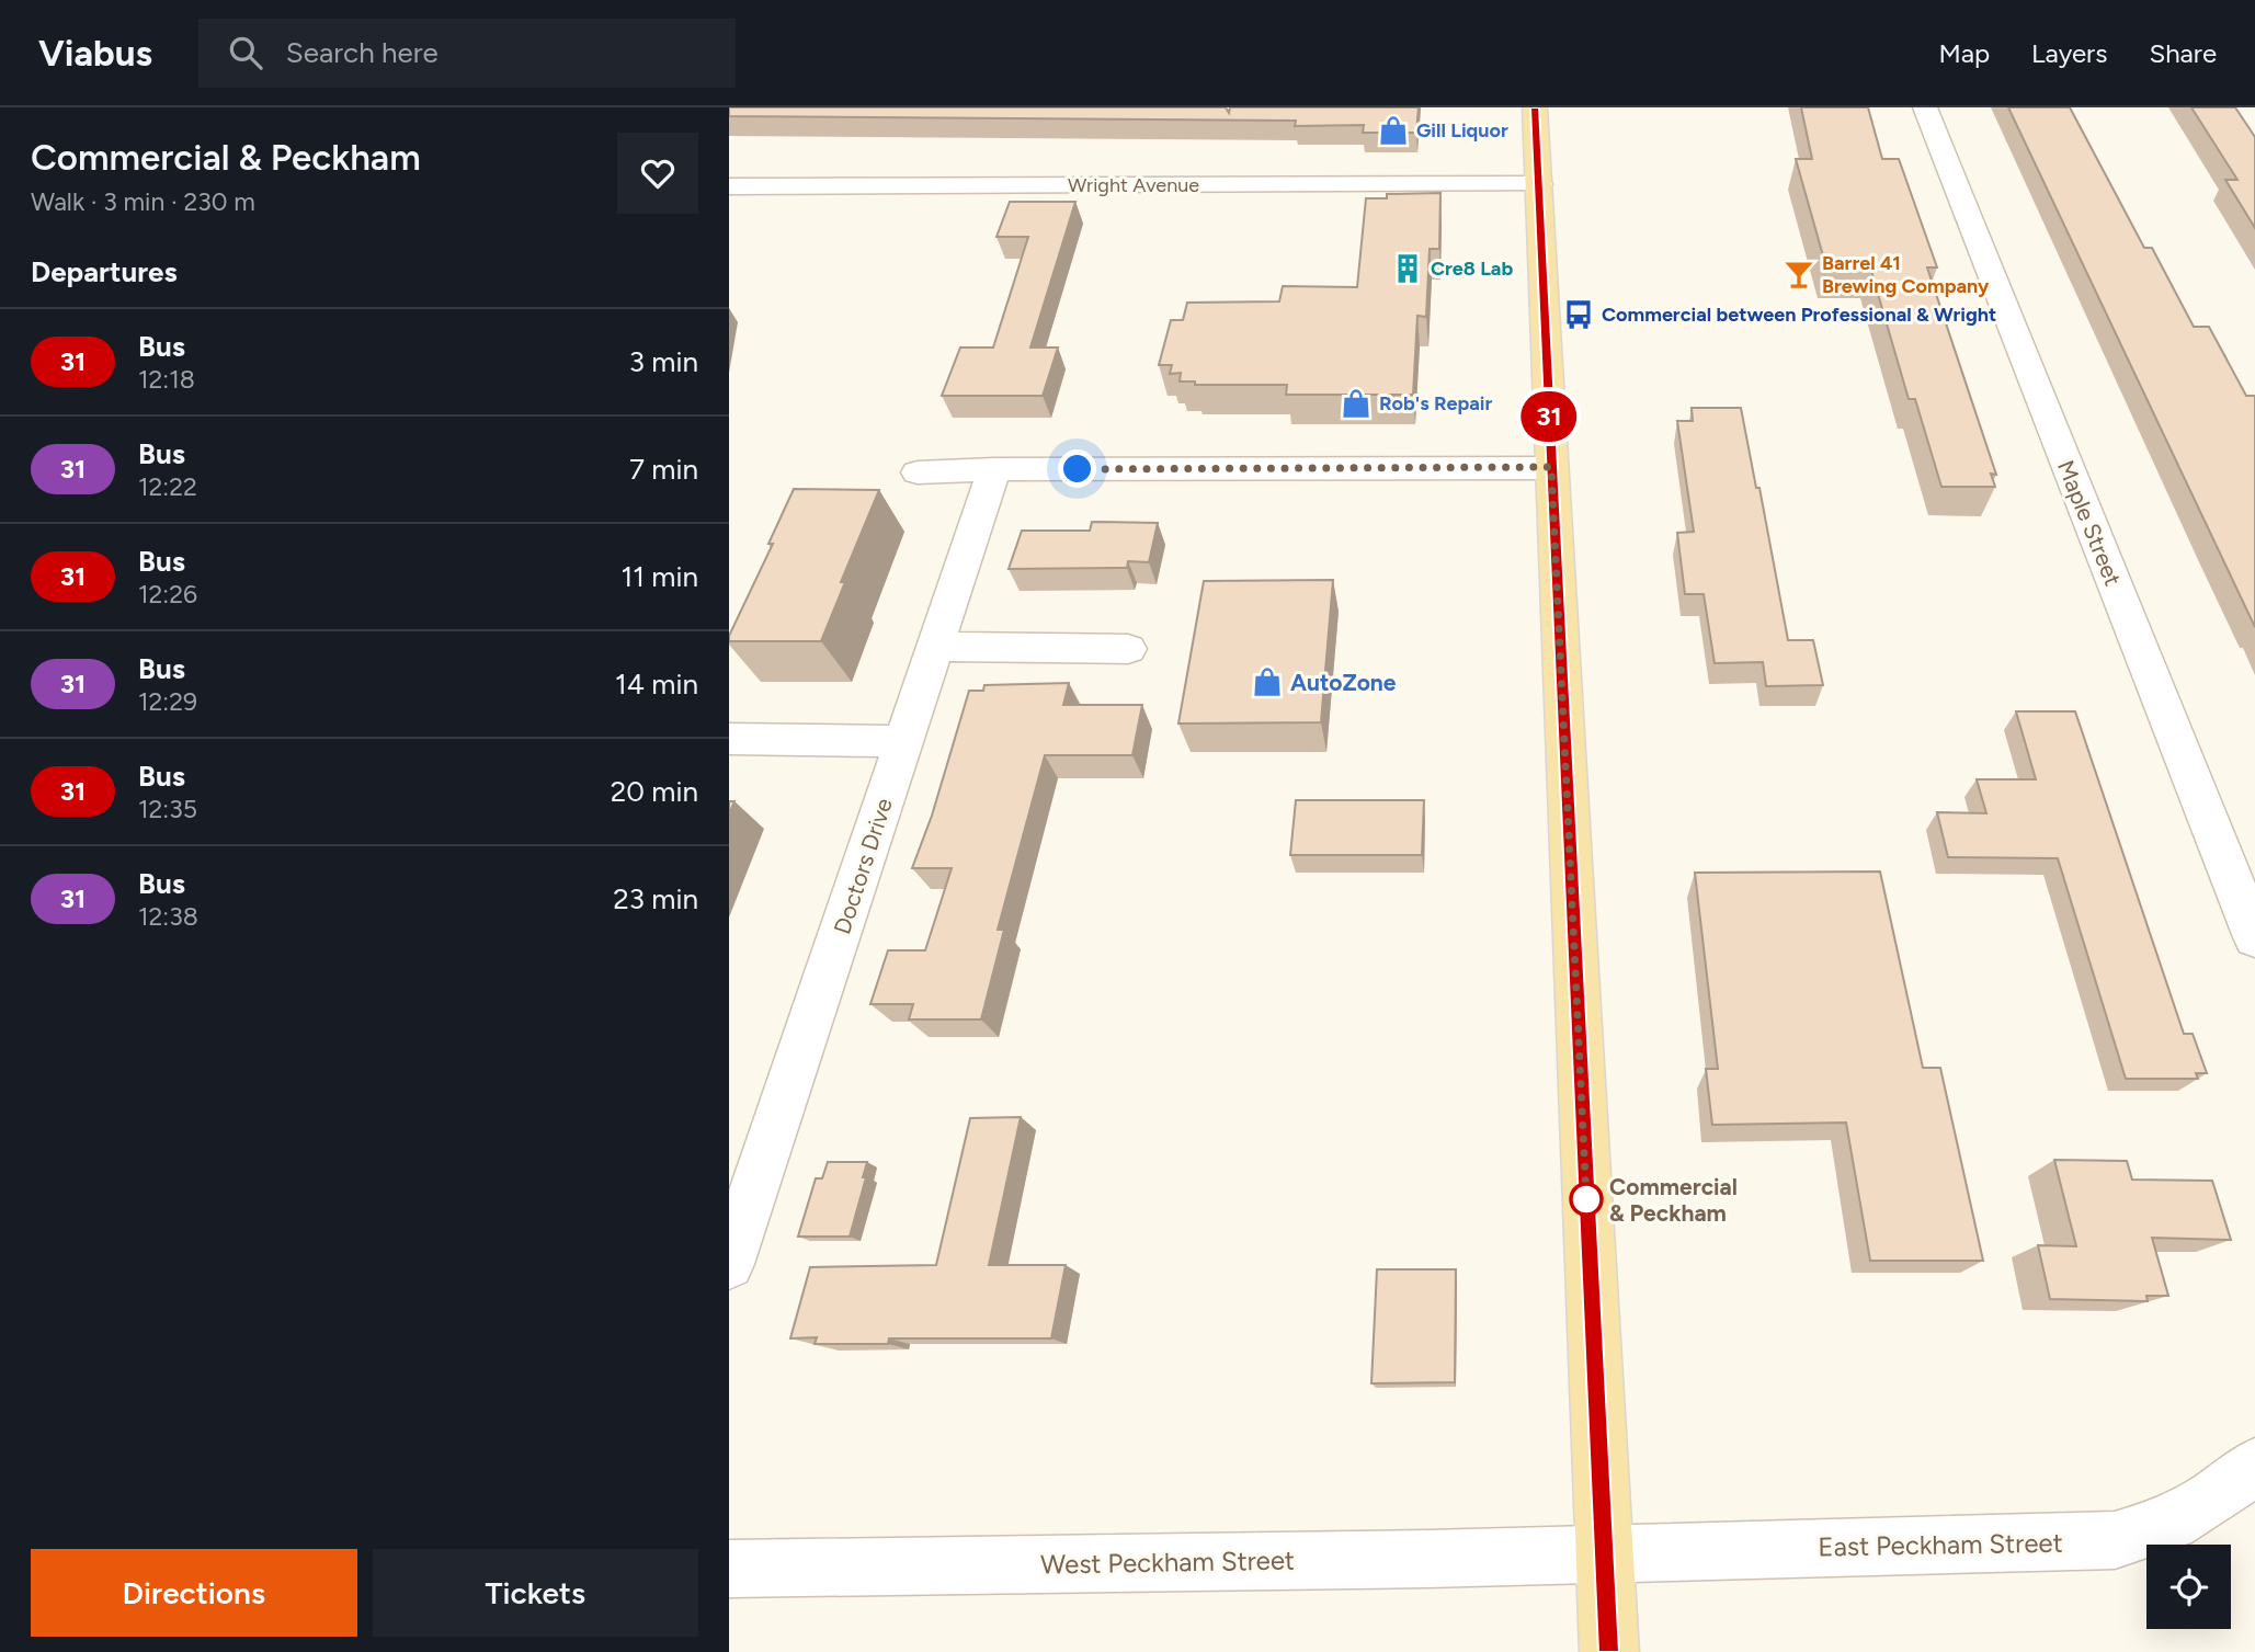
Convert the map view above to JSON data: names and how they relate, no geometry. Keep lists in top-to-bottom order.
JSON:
{
  "streets": {
    "street": [
      "Wright Avenue",
      "Maple Street",
      "Doctors Drive",
      "East Peckham Street",
      "West Peckham Street"
    ]
  },
  "crossings": [
    ["East Peckham Street", "West Peckham Street"]
  ],
  "places": {
    "shop": ["Gill Liquor", "Rob's Repair", "AutoZone"],
    "building": ["Cre8 Lab"],
    "bar": ["Barrel 41 Brewing Company"],
    "bus stop": ["Commercial between Professional & Wright"],
    "other": ["Commercial & Peckham"]
  },
  "lines": ["bus line 31"],
  "page": {
    "header": "Viabus",
    "search": "Search here",
    "nav": ["Map", "Layers", "Share"],
    "heading": [
      ["Commercial & Peckham", "Walk · 3 min · 230 m"],
      "Departures"
    ],
    "on_map": "31",
    "list": [
      {
        "mark": "31",
        "name": "Bus",
        "note": "12:18",
        "value": "3 min"
      },
      {
        "mark": "31",
        "name": "Bus",
        "note": "12:22",
        "value": "7 min"
      },
      {
        "mark": "31",
        "name": "Bus",
        "note": "12:26",
        "value": "11 min"
      },
      {
        "mark": "31",
        "name": "Bus",
        "note": "12:29",
        "value": "14 min"
      },
      {
        "mark": "31",
        "name": "Bus",
        "note": "12:35",
        "value": "20 min"
      },
      {
        "mark": "31",
        "name": "Bus",
        "note": "12:38",
        "value": "23 min"
      }
    ],
    "buttons": ["Directions", "Tickets"]
  }
}
